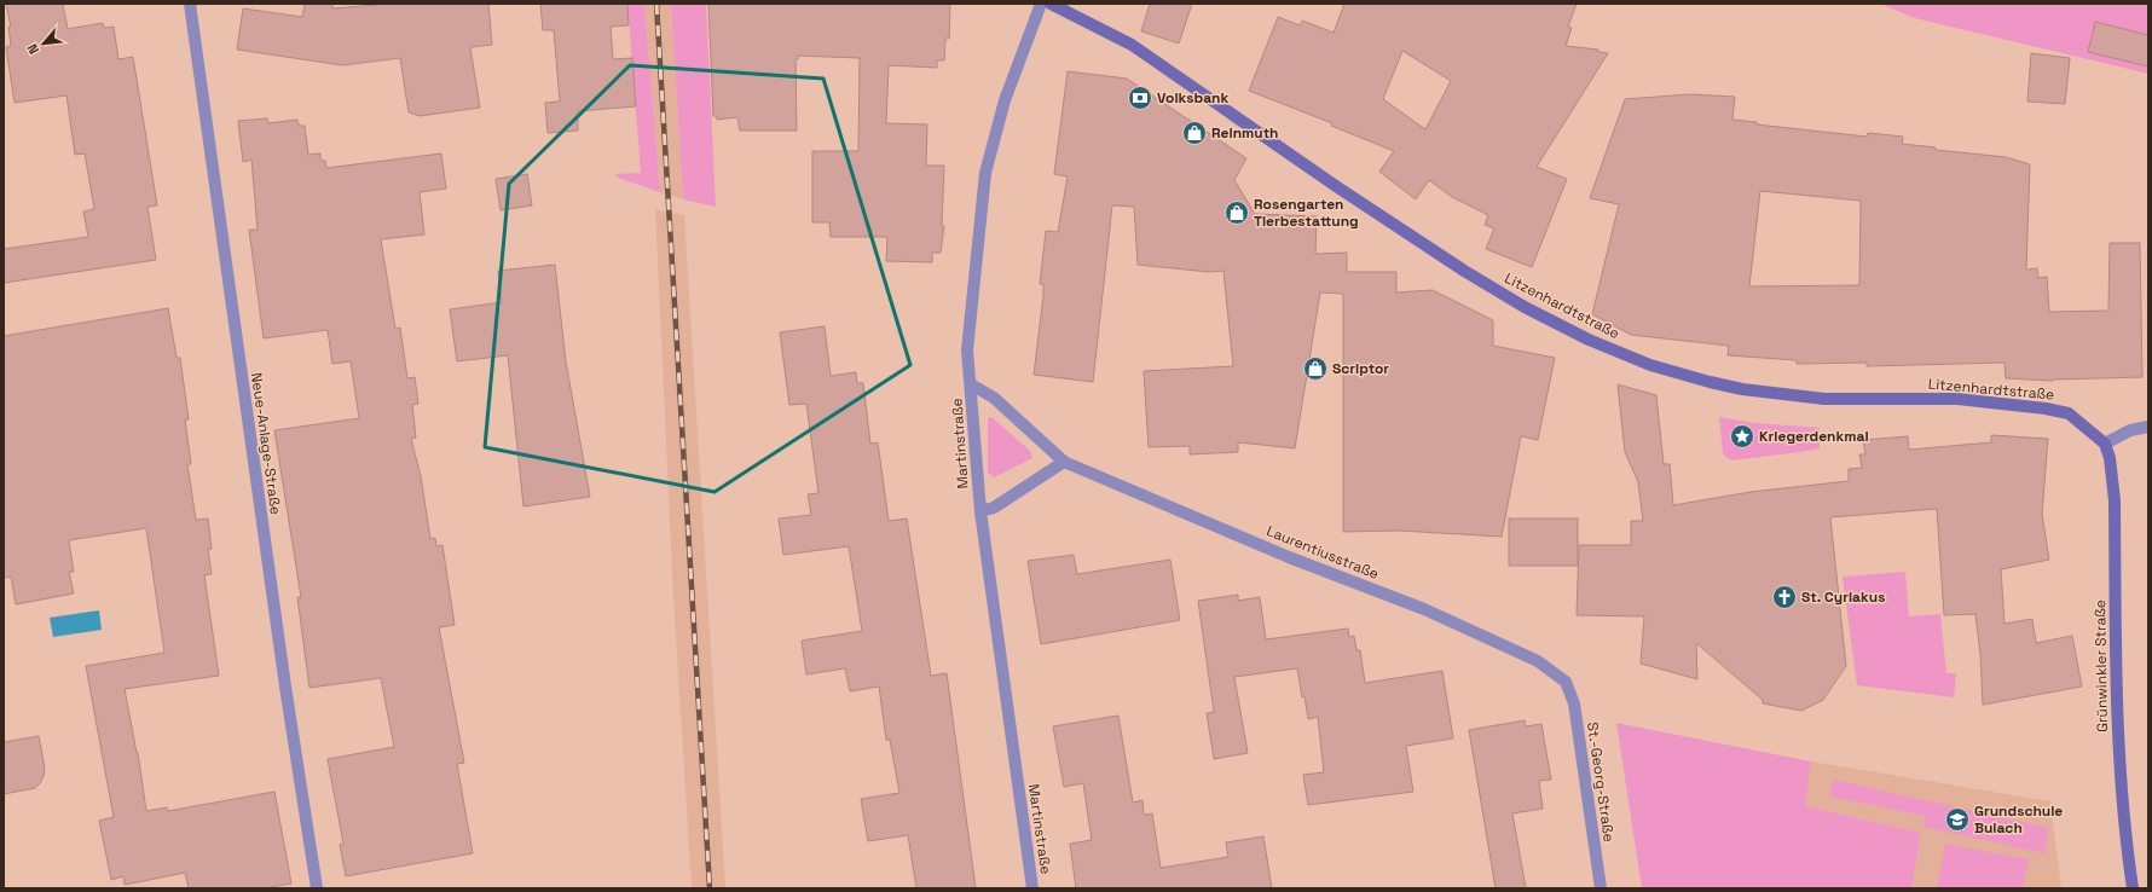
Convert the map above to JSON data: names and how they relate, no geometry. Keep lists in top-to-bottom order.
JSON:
{
  "streets": {
    "street": [
      "Litzenhardtstraße",
      "Neue-Anlage-Straße",
      "Martinstraße",
      "Laurentiusstraße",
      "Grünwinkler Straße",
      "St.-Georg-Straße"
    ]
  },
  "crossings": [
    ["Litzenhardtstraße", "Grünwinkler Straße"],
    ["Martinstraße", "Laurentiusstraße"],
    ["Laurentiusstraße", "St.-Georg-Straße"]
  ],
  "places": {
    "bank": ["Volksbank"],
    "shop": ["Reinmuth", "Rosengarten Tierbestattung", "Scriptor"],
    "place": ["Kriegerdenkmal"],
    "church": ["St. Cyriakus"],
    "school or university": ["Grundschule Bulach"]
  },
  "north": "bottom left"
}
